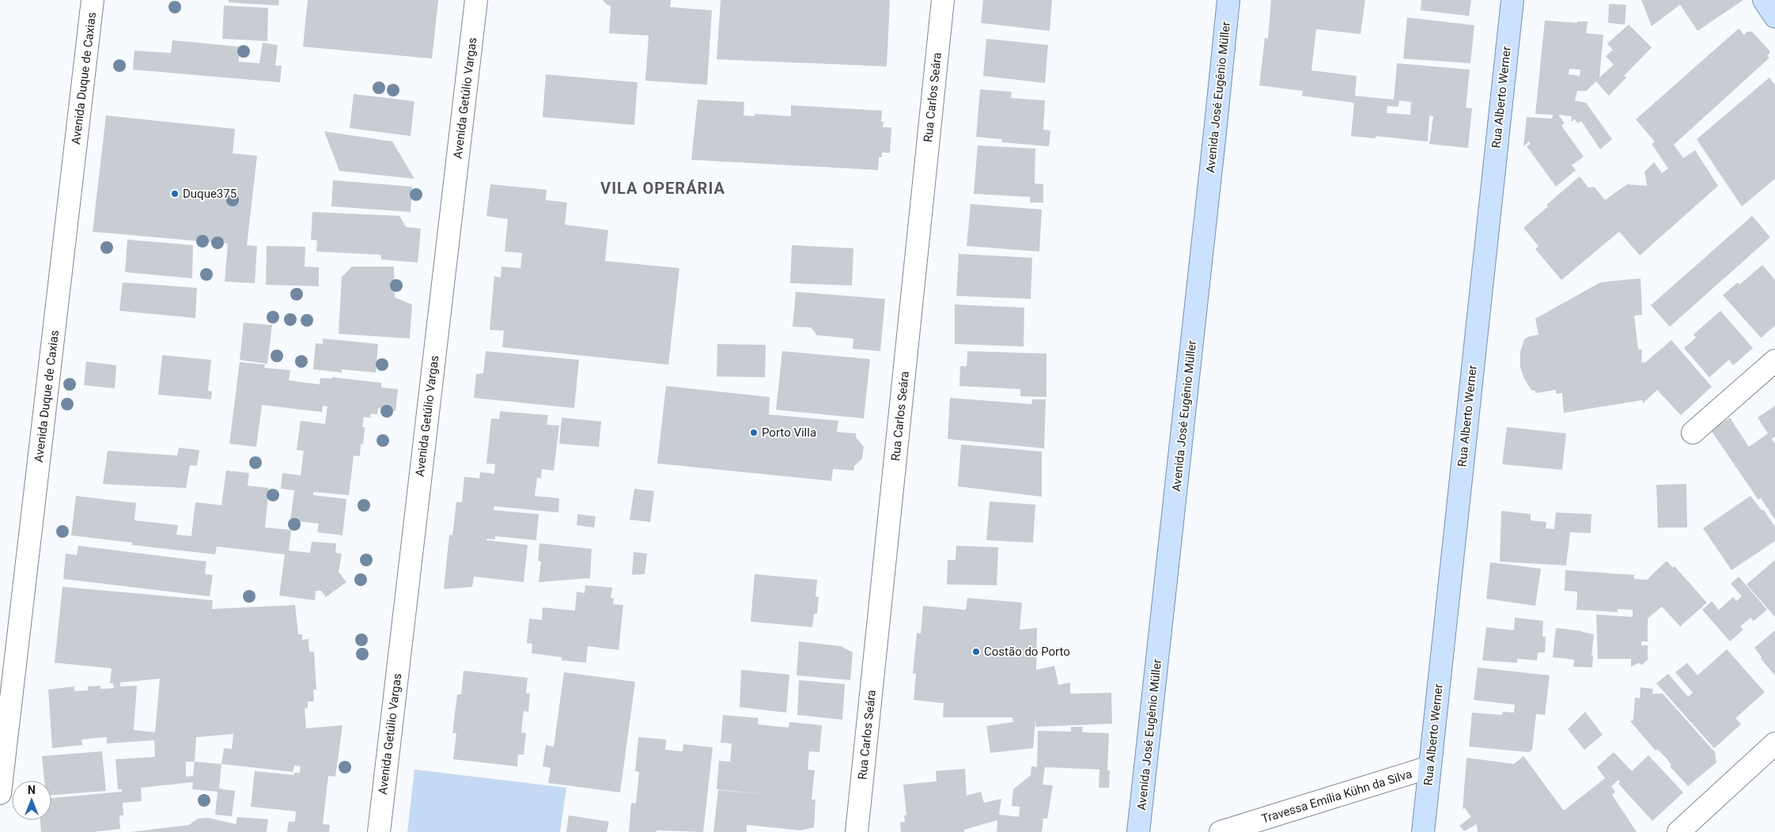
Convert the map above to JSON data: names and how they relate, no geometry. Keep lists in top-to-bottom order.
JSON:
{
  "streets": {
    "main road": ["Avenida José Eugênio Müller", "Rua Alberto Werner"],
    "street": [
      "Avenida Duque de Caxias",
      "Rua Carlos Seára",
      "Avenida Getúlio Vargas",
      "Travessa Emília Kühn da Silva"
    ]
  },
  "crossings": [
    ["Rua Alberto Werner", "Travessa Emília Kühn da Silva"]
  ],
  "districts": ["VILA OPERÁRIA"],
  "places": ["Duque375", "Porto Villa", "Costão do Porto"],
  "north": "top"
}
